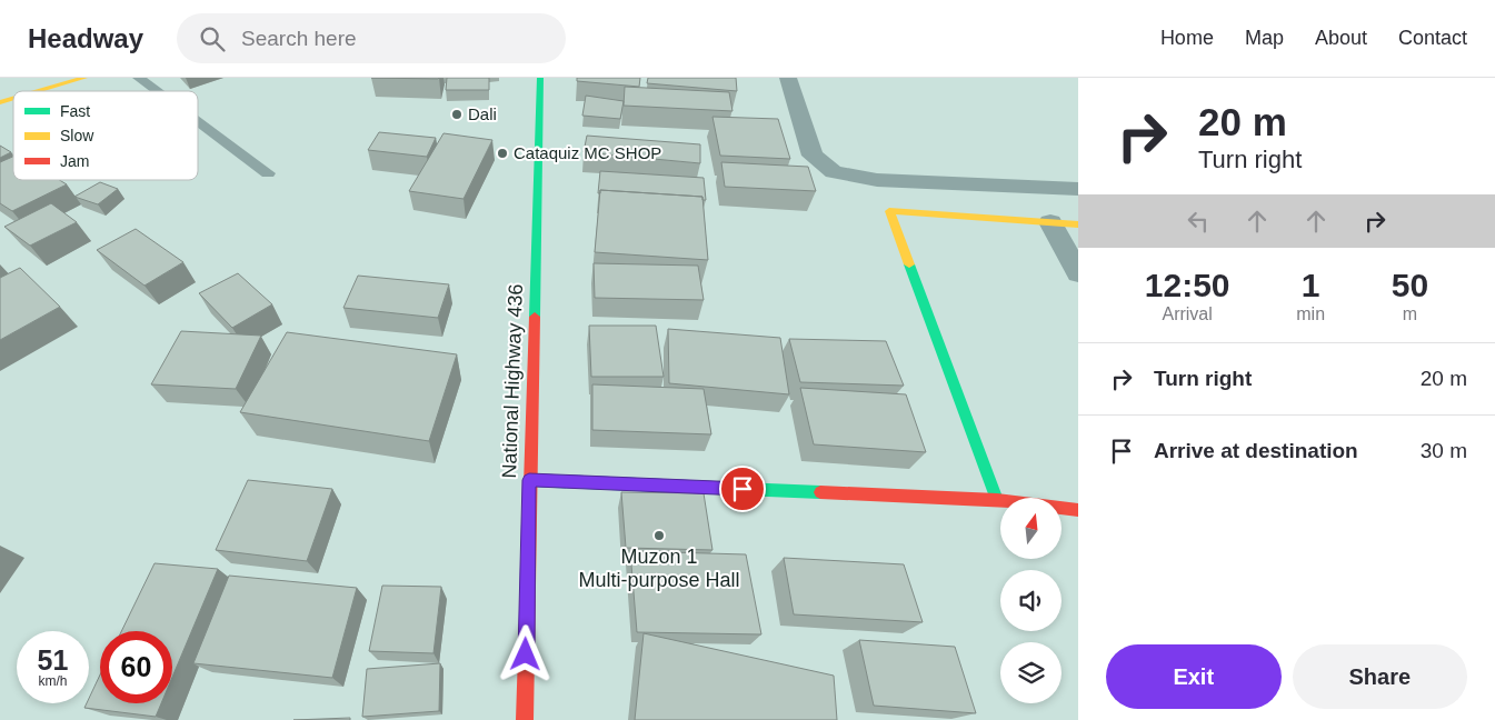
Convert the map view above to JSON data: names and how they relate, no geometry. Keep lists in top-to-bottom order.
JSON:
{
  "streets": {
    "street": ["National Highway 436"]
  },
  "places": ["Dali", "Cataquiz MC SHOP", "Muzon 1 Multi-purpose Hall"],
  "legend": ["Fast", "Slow", "Jam"],
  "north": "top",
  "page": {
    "header": "Headway",
    "search": "Search here",
    "nav": [
      "Home",
      "Map",
      "About",
      "Contact"
    ],
    "turn": ["20 m", "Turn right"],
    "eta": [
      "12:50",
      "Arrival",
      "1",
      "min",
      "50",
      "m"
    ],
    "list": [
      {
        "name": "Turn right",
        "value": "20 m"
      },
      {
        "name": "Arrive at destination",
        "value": "30 m"
      }
    ],
    "speed": "51 km/h",
    "limit": "60",
    "buttons": ["Exit", "Share"]
  }
}
